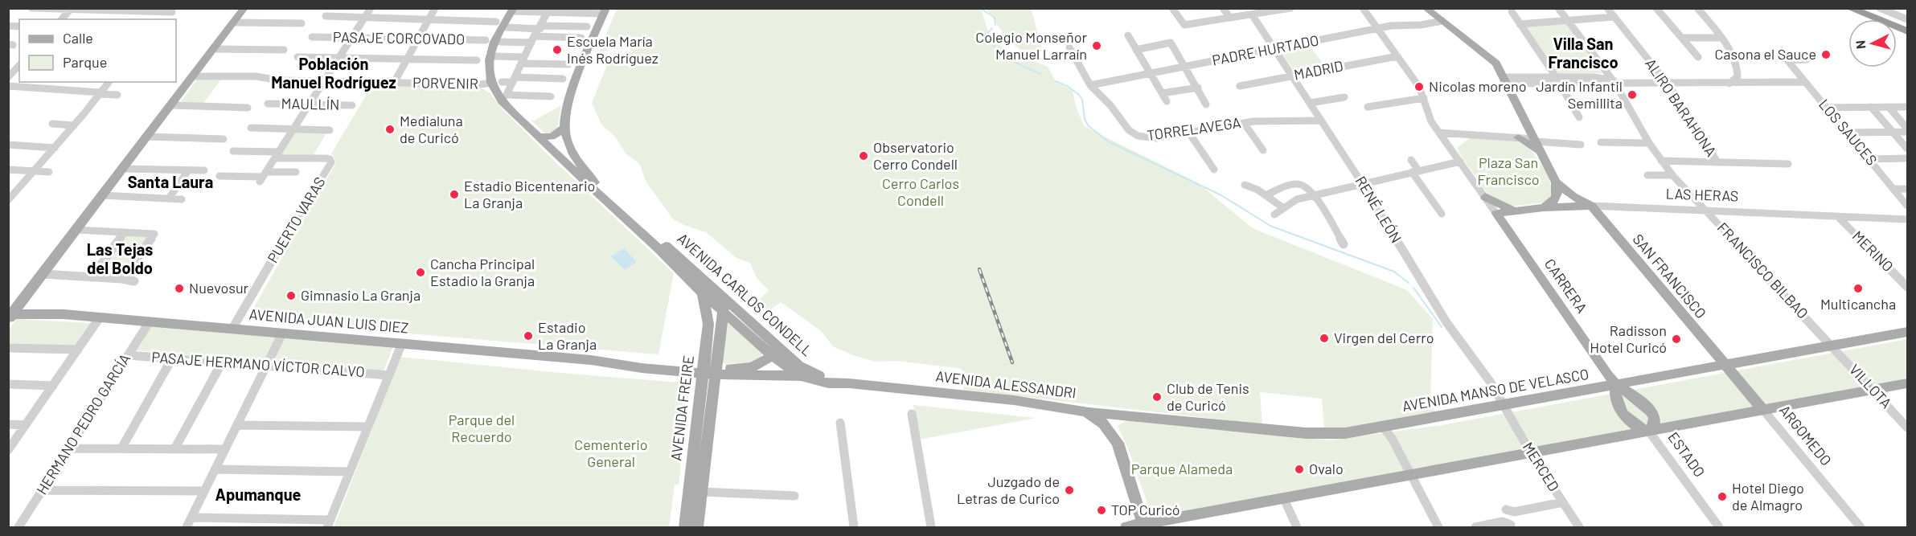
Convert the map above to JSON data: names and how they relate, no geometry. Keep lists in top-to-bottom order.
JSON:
{
  "streets": {
    "main road": [
      "LAS HERAS",
      "SAN FRANCISCO",
      "CARRERA",
      "AVENIDA CARLOS CONDELL",
      "AVENIDA JUAN LUIS DIEZ",
      "AVENIDA ALESSANDRI",
      "AVENIDA MANSO DE VELASCO",
      "AVENIDA FREIRE",
      "ARGOMEDO",
      "ESTADO"
    ],
    "street": [
      "PASAJE CORCOVADO",
      "PADRE HURTADO",
      "MADRID",
      "PORVENIR",
      "MAULLÍN",
      "ALIRO BARAHONA",
      "TORRELAVEGA",
      "LOS SAUCES",
      "RENÉ LEÓN",
      "PUERTO VARAS",
      "MERINO",
      "FRANCISCO BILBAO",
      "PASAJE HERMANO VÍCTOR CALVO",
      "VILLOTA",
      "HERMANO PEDRO GARCÍA",
      "MERCED"
    ]
  },
  "crossings": [
    ["PADRE HURTADO", "TORRELAVEGA"],
    ["PADRE HURTADO", "RENÉ LEÓN"],
    ["PADRE HURTADO", "CARRERA"],
    ["MADRID", "RENÉ LEÓN"],
    ["MADRID", "CARRERA"],
    ["PORVENIR", "AVENIDA CARLOS CONDELL"],
    ["TORRELAVEGA", "RENÉ LEÓN"],
    ["LAS HERAS", "MERINO"],
    ["LAS HERAS", "FRANCISCO BILBAO"],
    ["LAS HERAS", "SAN FRANCISCO"],
    ["LAS HERAS", "CARRERA"],
    ["RENÉ LEÓN", "AVENIDA MANSO DE VELASCO"],
    ["RENÉ LEÓN", "MERCED"],
    ["PUERTO VARAS", "AVENIDA JUAN LUIS DIEZ"],
    ["FRANCISCO BILBAO", "VILLOTA"],
    ["FRANCISCO BILBAO", "AVENIDA MANSO DE VELASCO"],
    ["SAN FRANCISCO", "AVENIDA MANSO DE VELASCO"],
    ["SAN FRANCISCO", "ARGOMEDO"],
    ["CARRERA", "AVENIDA MANSO DE VELASCO"],
    ["CARRERA", "ESTADO"],
    ["AVENIDA CARLOS CONDELL", "AVENIDA JUAN LUIS DIEZ"],
    ["AVENIDA CARLOS CONDELL", "AVENIDA ALESSANDRI"],
    ["AVENIDA CARLOS CONDELL", "AVENIDA FREIRE"],
    ["AVENIDA JUAN LUIS DIEZ", "AVENIDA FREIRE"],
    ["AVENIDA JUAN LUIS DIEZ", "HERMANO PEDRO GARCÍA"],
    ["PASAJE HERMANO VÍCTOR CALVO", "HERMANO PEDRO GARCÍA"],
    ["AVENIDA ALESSANDRI", "AVENIDA MANSO DE VELASCO"],
    ["VILLOTA", "AVENIDA MANSO DE VELASCO"],
    ["AVENIDA MANSO DE VELASCO", "ARGOMEDO"],
    ["AVENIDA MANSO DE VELASCO", "ESTADO"],
    ["AVENIDA MANSO DE VELASCO", "MERCED"]
  ],
  "districts": [
    "Villa San Francisco",
    "Población Manuel Rodríguez",
    "Santa Laura",
    "Las Tejas del Boldo",
    "Apumanque"
  ],
  "parks": [
    "Plaza San Francisco",
    "Cerro Carlos Condell",
    "Parque del Recuerdo",
    "Cementerio General",
    "Parque Alameda"
  ],
  "places": [
    "Colegio Monseñor Manuel Larraín",
    "Escuela María Inés Rodríguez",
    "Casona el Sauce",
    "Nicolas moreno",
    "Jardín Infantil Semillita",
    "Medialuna de Curicó",
    "Observatorio Cerro Condell",
    "Estadio Bicentenario La Granja",
    "Cancha Principal Estadio la Granja",
    "Nuevosur",
    "Multicancha",
    "Gimnasio La Granja",
    "Estadio La Granja",
    "Virgen del Cerro",
    "Radisson Hotel Curicó",
    "Club de Tenis de Curicó",
    "Ovalo",
    "Juzgado de Letras de Curico",
    "Hotel Diego de Almagro",
    "TOP Curicó"
  ],
  "legend": ["Calle", "Parque"],
  "north": "left"
}
